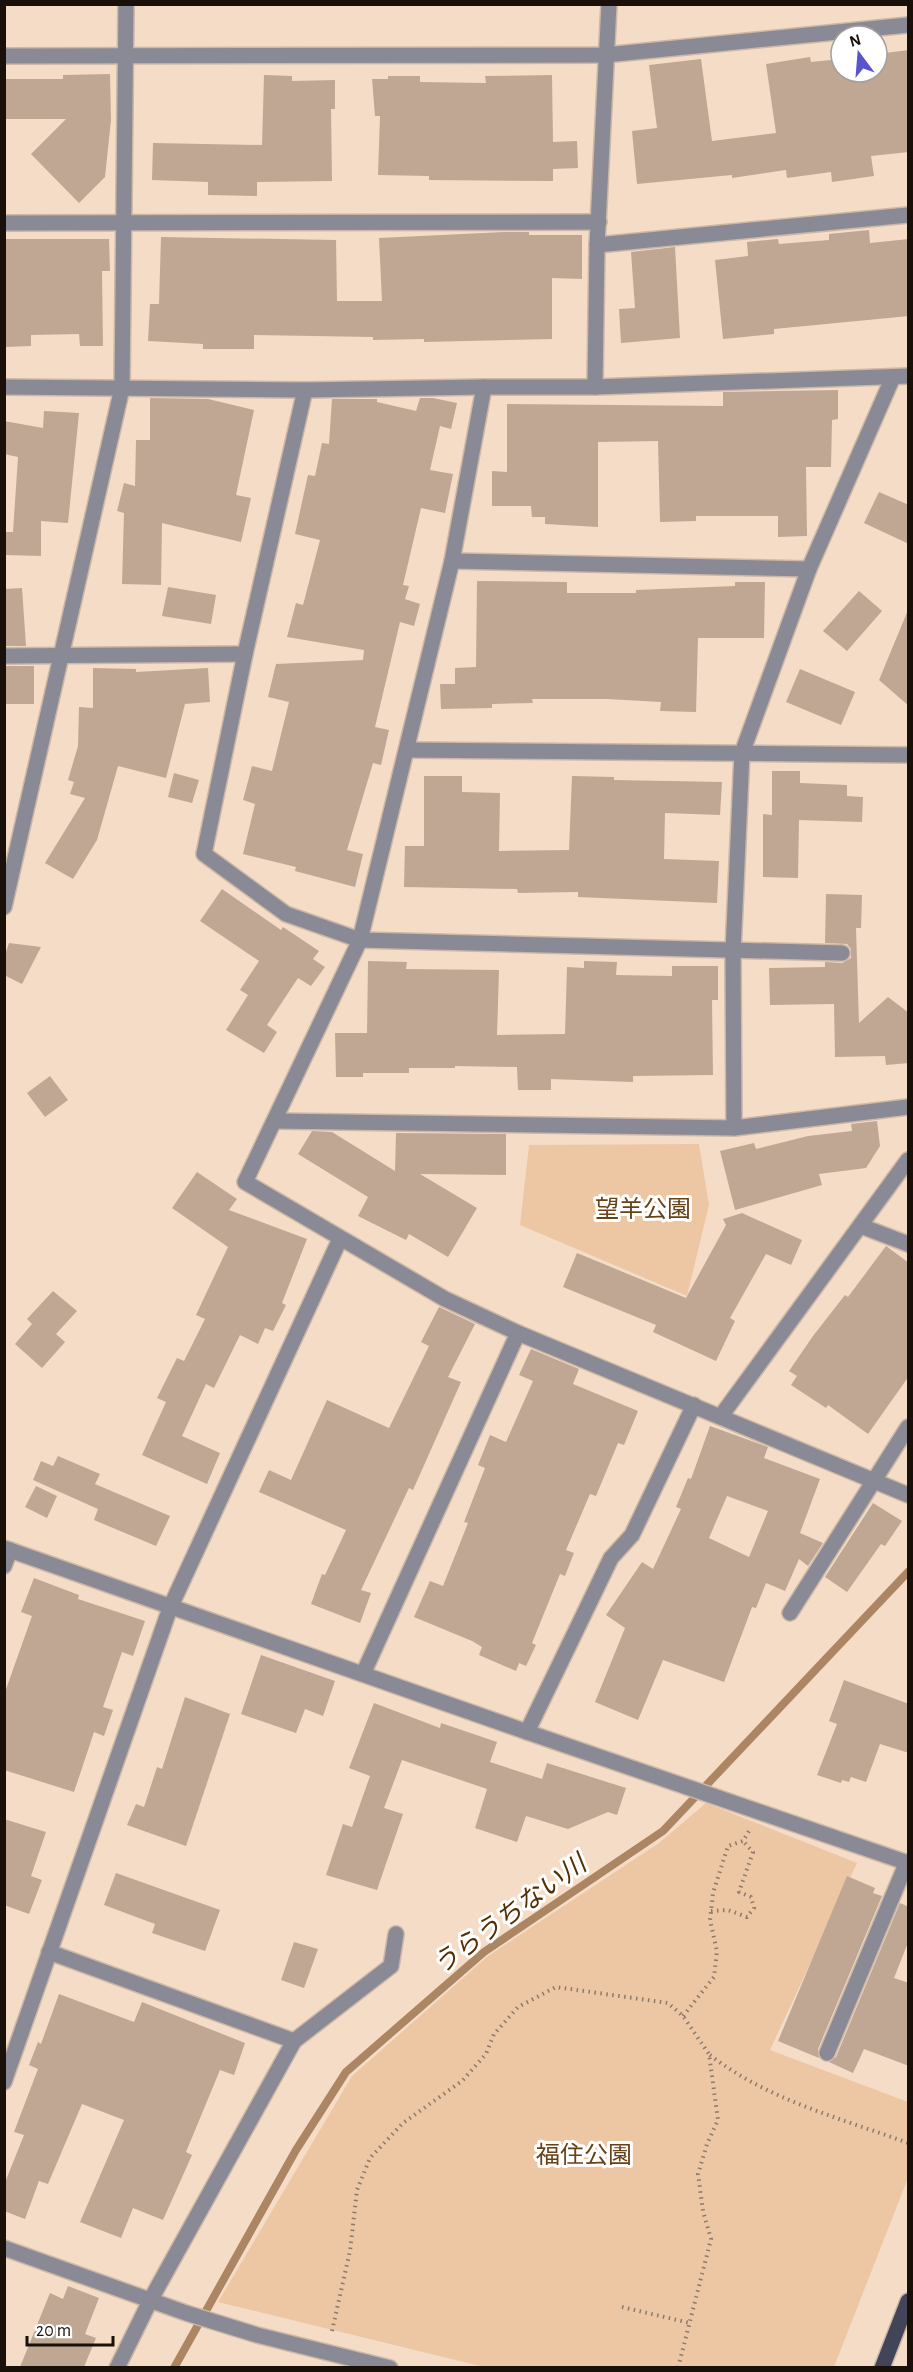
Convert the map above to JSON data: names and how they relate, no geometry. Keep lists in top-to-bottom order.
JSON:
{
  "water": ["うらうちない川"],
  "parks": ["望羊公園", "福住公園"],
  "scale_bar": "20 m",
  "north": "top"
}
